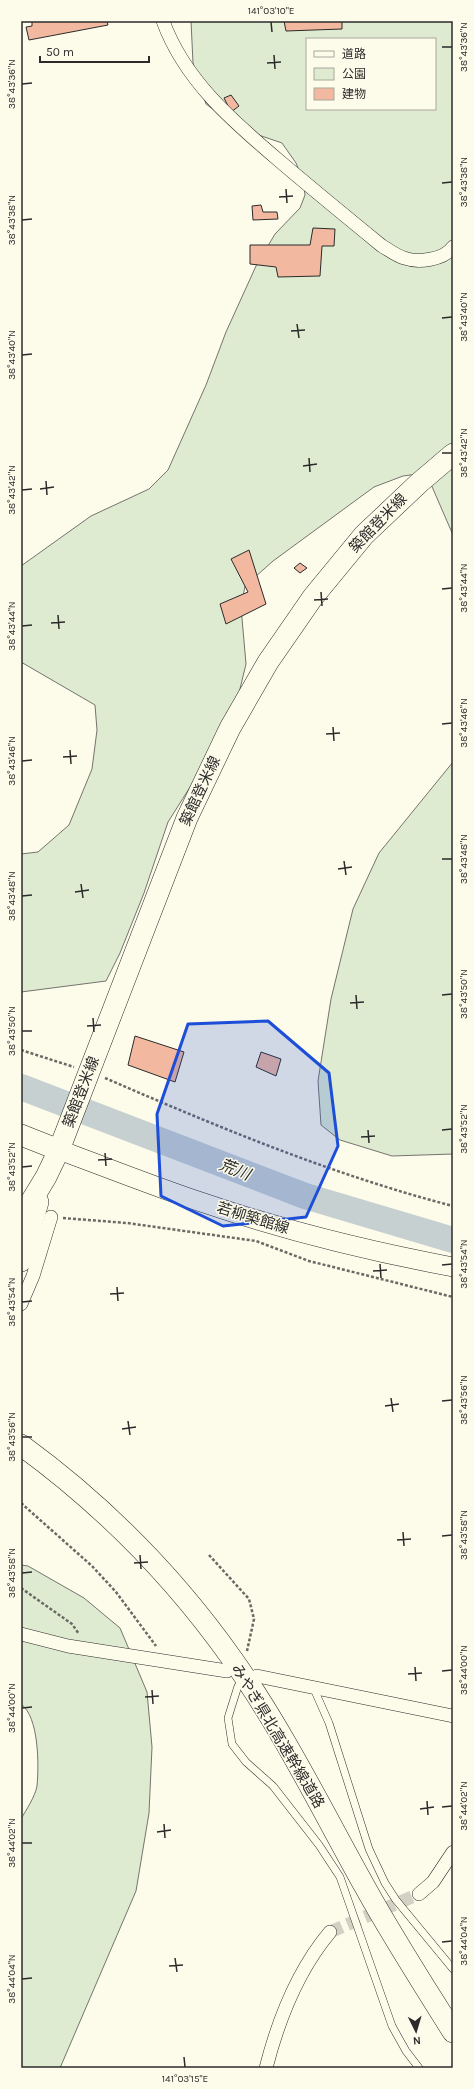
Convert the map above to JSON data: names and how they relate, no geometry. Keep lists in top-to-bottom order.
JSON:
{
  "streets": {
    "main road": ["築館登米線", "若柳築館線", "みやぎ県北高速幹線道路"]
  },
  "crossings": [
    ["築館登米線", "若柳築館線"]
  ],
  "water": ["荒川"],
  "legend": ["道路", "公園", "建物"],
  "scale_bar": "50 m",
  "north": "bottom",
  "coordinates": [
    "141°03'10\"E",
    "38°43'36\"N",
    "38°43'38\"N",
    "38°43'40\"N",
    "38°43'42\"N",
    "38°43'44\"N",
    "38°43'46\"N",
    "38°43'48\"N",
    "38°43'50\"N",
    "38°43'52\"N",
    "38°43'54\"N",
    "38°43'56\"N",
    "38°43'58\"N",
    "38°44'00\"N",
    "38°44'02\"N",
    "38°44'04\"N",
    "141°03'15\"E"
  ]
}
